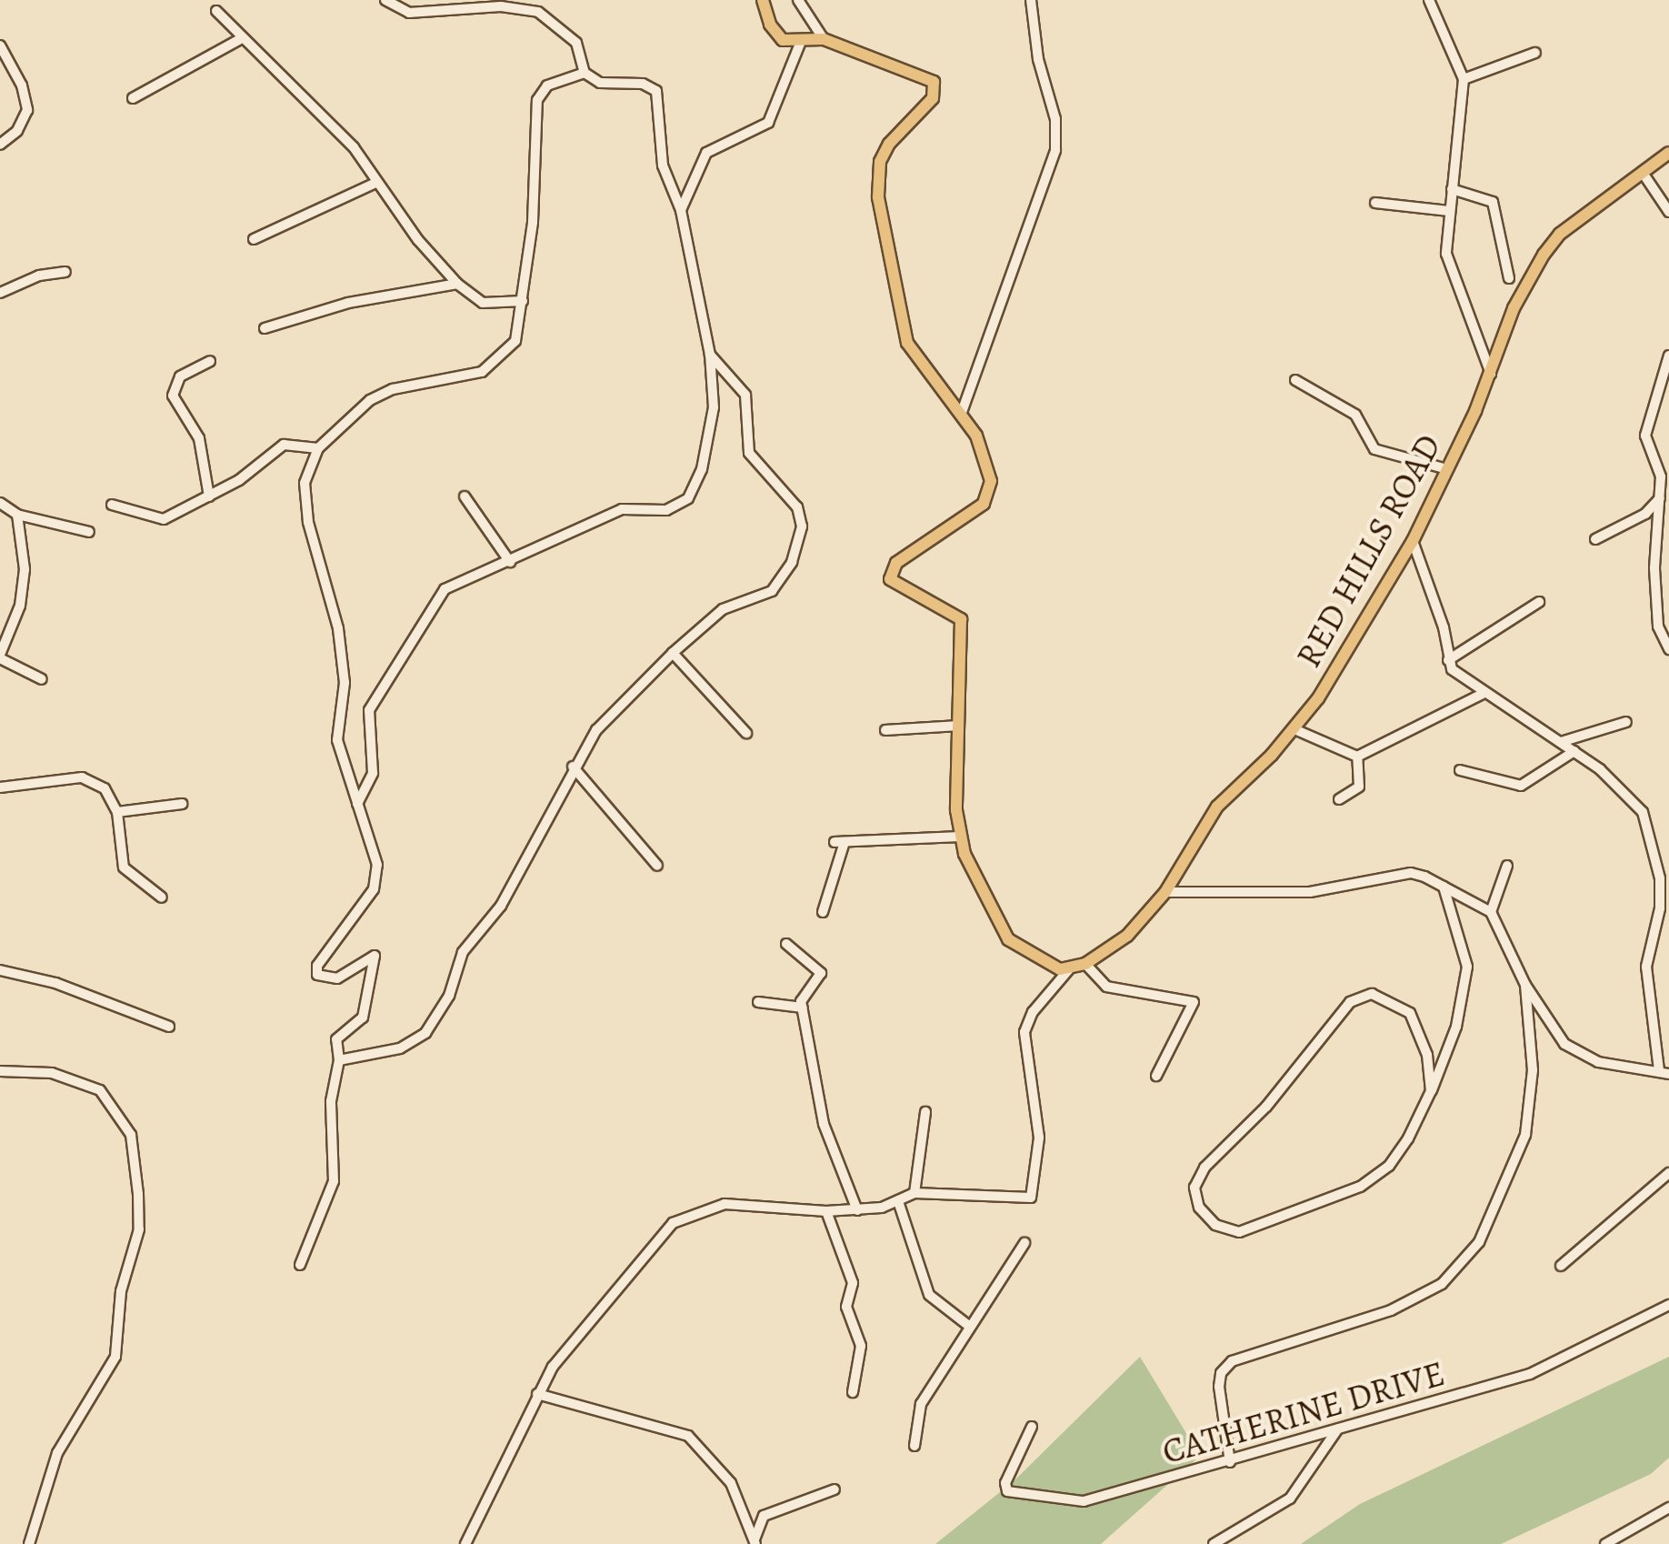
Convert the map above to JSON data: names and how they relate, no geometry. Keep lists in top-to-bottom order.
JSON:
{
  "streets": {
    "main road": ["RED HILLS ROAD"],
    "street": ["CATHERINE DRIVE"]
  }
}
